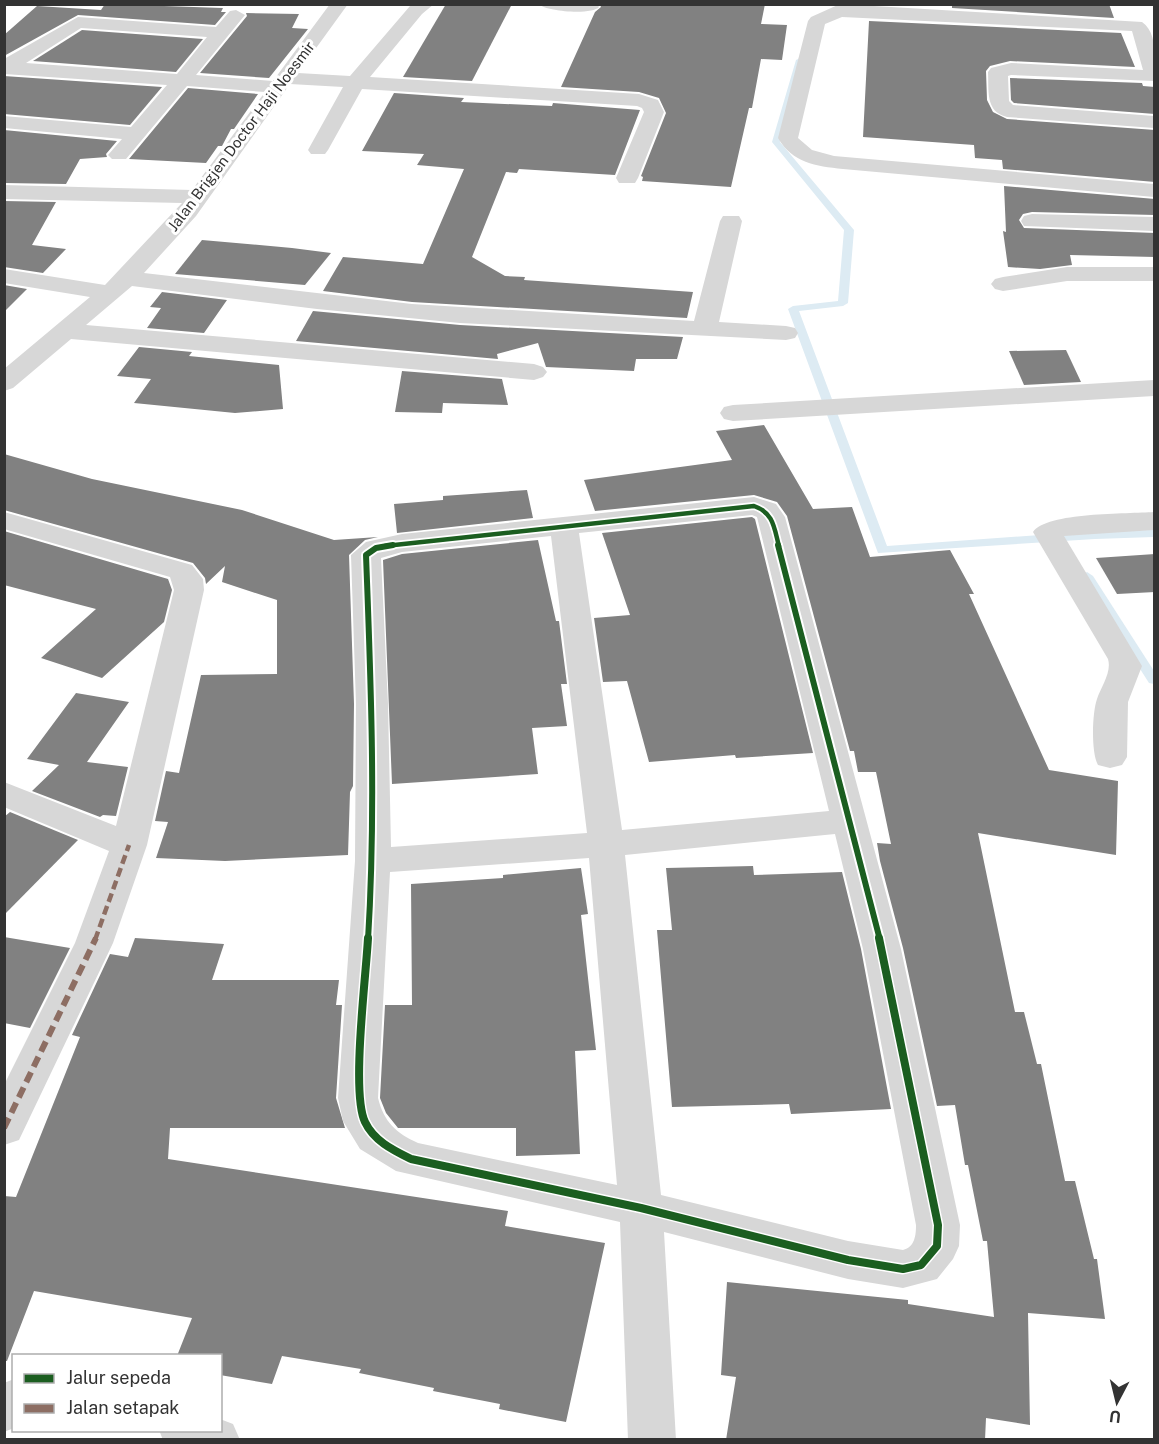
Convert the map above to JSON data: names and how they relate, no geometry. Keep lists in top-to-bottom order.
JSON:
{
  "streets": {
    "street": ["Jalan Brigjen Doctor Haji Noesmir"]
  },
  "legend": ["Jalur sepeda", "Jalan setapak"],
  "north": "bottom"
}
